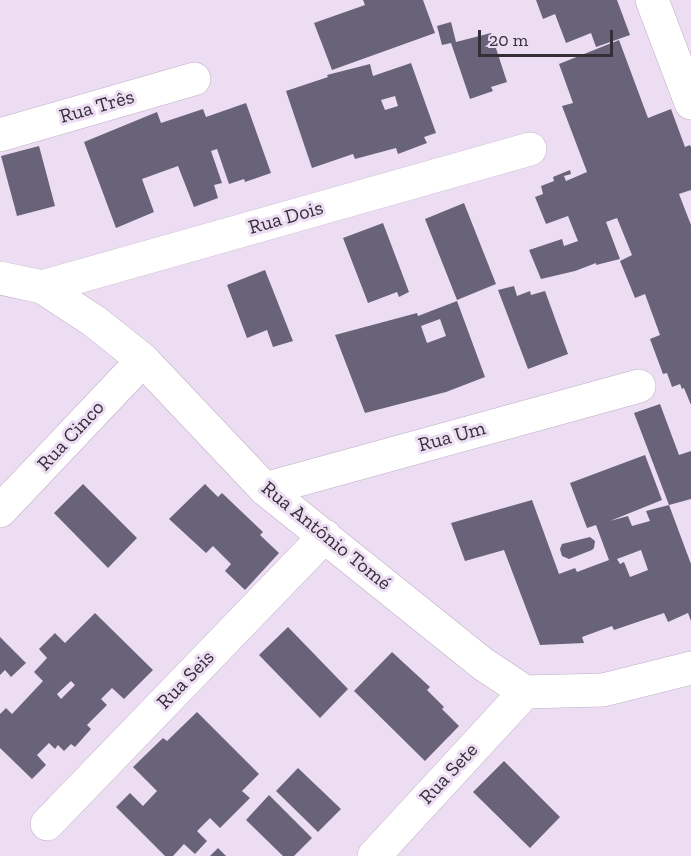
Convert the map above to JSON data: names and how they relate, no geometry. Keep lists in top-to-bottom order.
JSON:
{
  "streets": {
    "street": [
      "Rua Três",
      "Rua Dois",
      "Rua Cinco",
      "Rua Um",
      "Rua Antônio Tomé",
      "Rua Seis",
      "Rua Sete"
    ]
  },
  "crossings": [
    ["Rua Dois", "Rua Antônio Tomé"],
    ["Rua Cinco", "Rua Antônio Tomé"],
    ["Rua Um", "Rua Antônio Tomé"],
    ["Rua Antônio Tomé", "Rua Seis"],
    ["Rua Antônio Tomé", "Rua Sete"]
  ],
  "scale_bar": "20 m"
}
